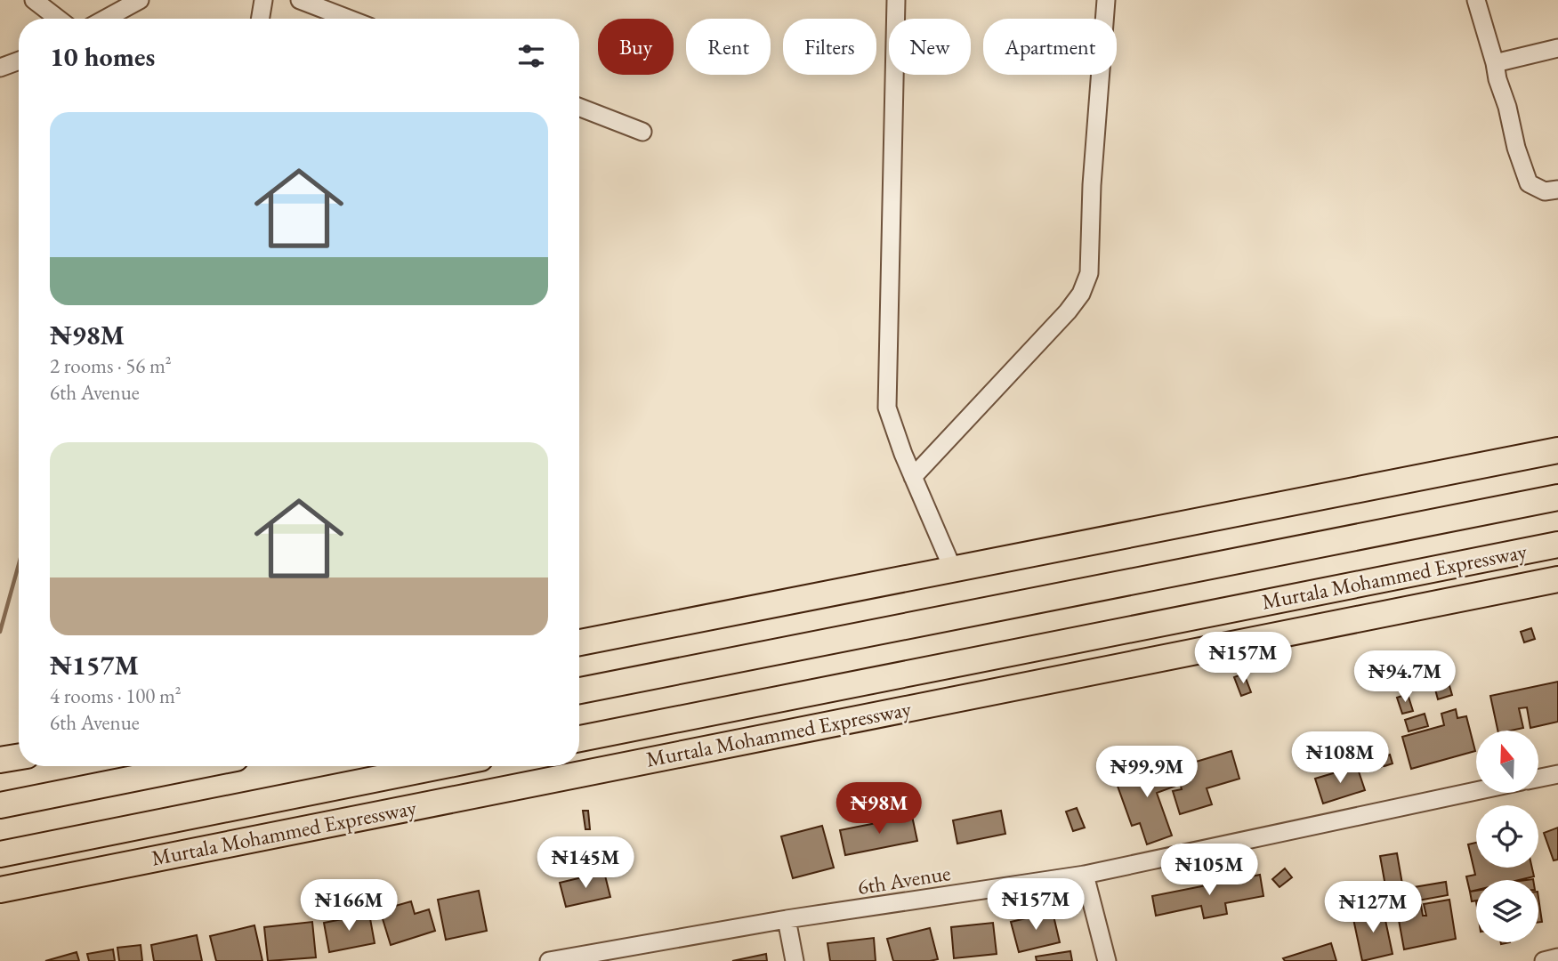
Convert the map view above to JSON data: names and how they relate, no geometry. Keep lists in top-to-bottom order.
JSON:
{
  "streets": {
    "highway": ["Murtala Mohammed Expressway"],
    "street": ["6th Avenue"]
  },
  "north": "top",
  "page": {
    "chip": [
      "Buy",
      "Rent",
      "Filters",
      "New",
      "Apartment"
    ],
    "heading": "10 homes",
    "list": [
      {
        "name": "₦98M",
        "note": "2 rooms · 56 m² · 6th Avenue"
      },
      {
        "name": "₦157M",
        "note": "4 rooms · 100 m² · 6th Avenue"
      }
    ],
    "price": [
      "₦157M",
      "₦94.7M",
      "₦108M",
      "₦99.9M",
      "₦98M",
      "₦145M",
      "₦105M",
      "₦157M",
      "₦166M",
      "₦127M"
    ]
  }
}
